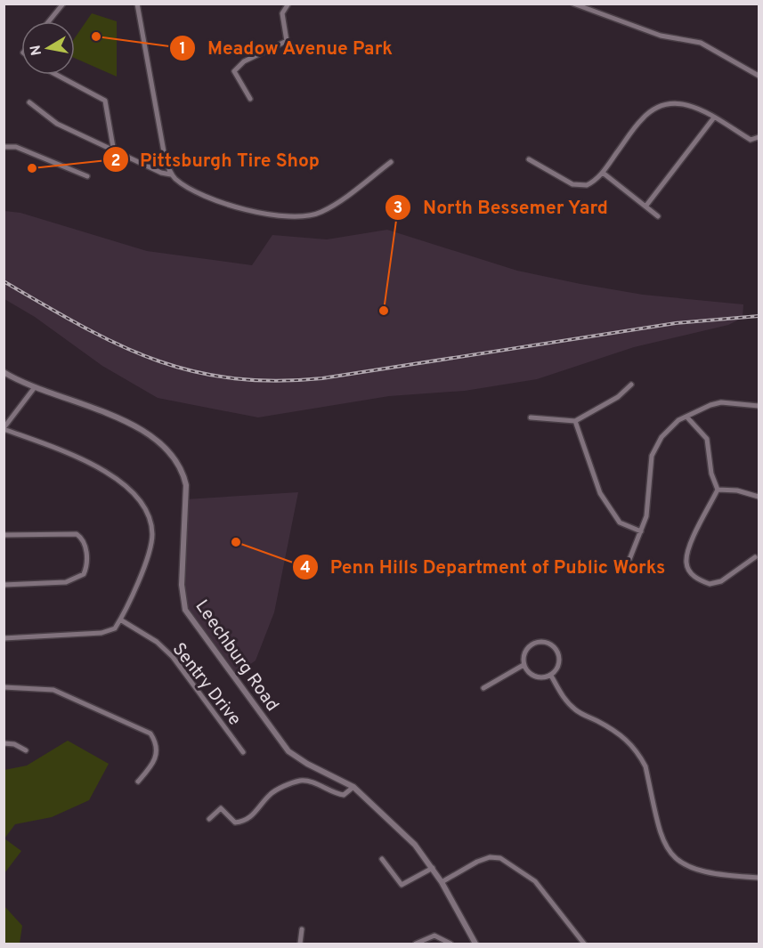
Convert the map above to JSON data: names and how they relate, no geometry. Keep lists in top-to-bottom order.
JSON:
{
  "streets": {
    "street": ["Leechburg Road", "Sentry Drive"]
  },
  "places": [
    "Meadow Avenue Park",
    "Pittsburgh Tire Shop",
    "North Bessemer Yard",
    "Penn Hills Department of Public Works"
  ],
  "north": "left"
}
